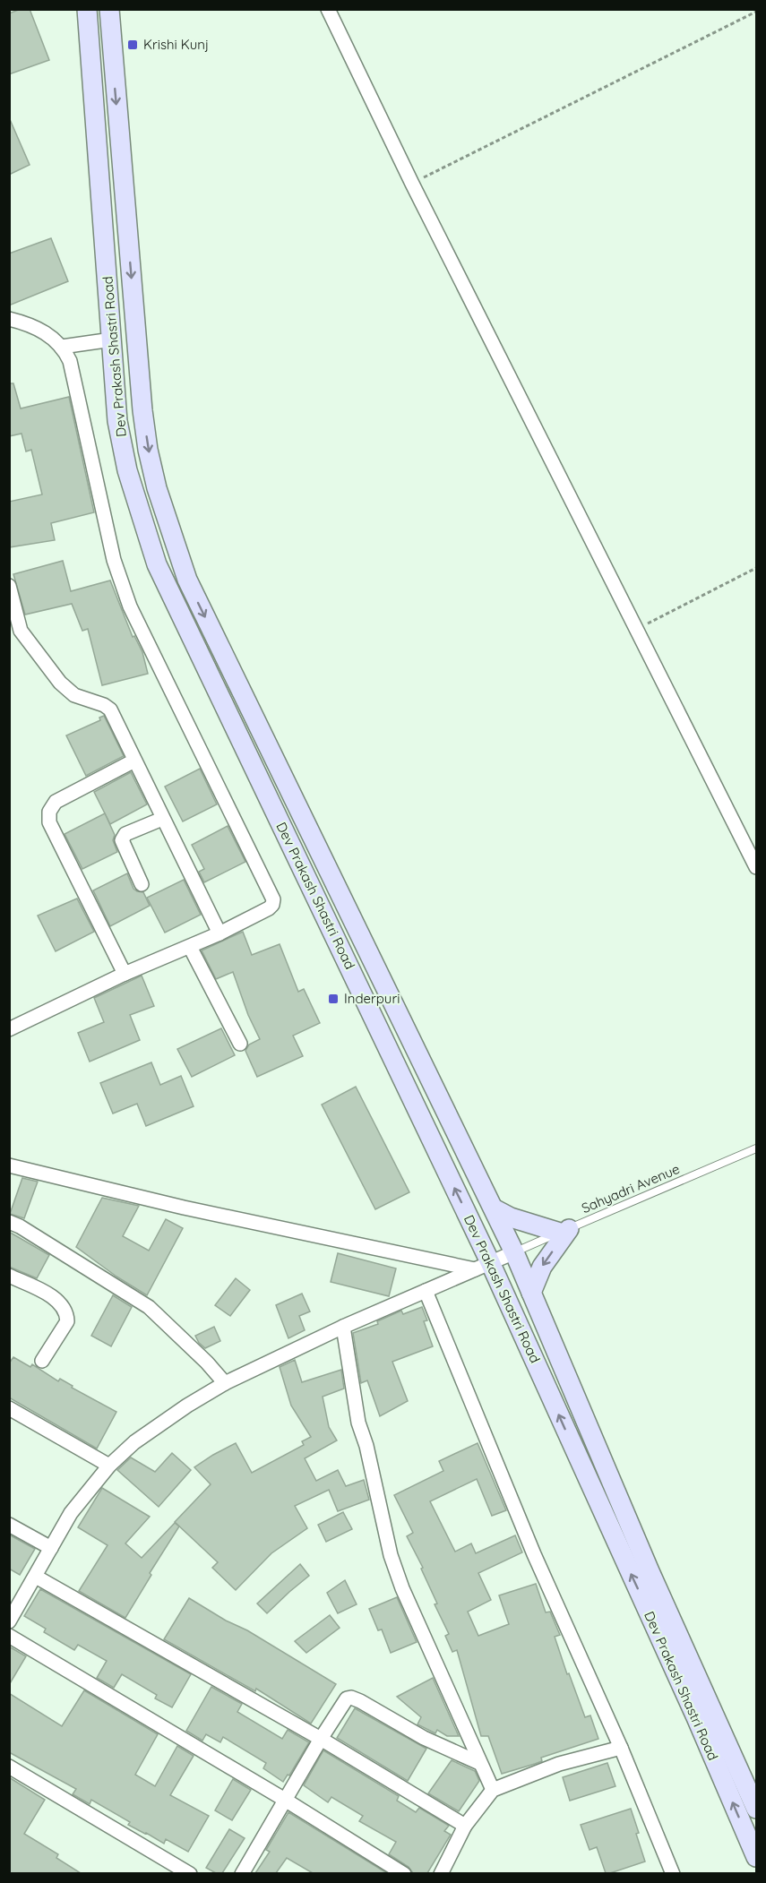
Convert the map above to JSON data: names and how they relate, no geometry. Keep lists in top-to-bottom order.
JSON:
{
  "streets": {
    "street": ["Dev Prakash Shastri Road"],
    "lane": ["Sahyadri Avenue"]
  },
  "crossings": [
    ["Dev Prakash Shastri Road", "Sahyadri Avenue"]
  ],
  "places": {
    "transit": ["Krishi Kunj", "Inderpuri"]
  }
}
